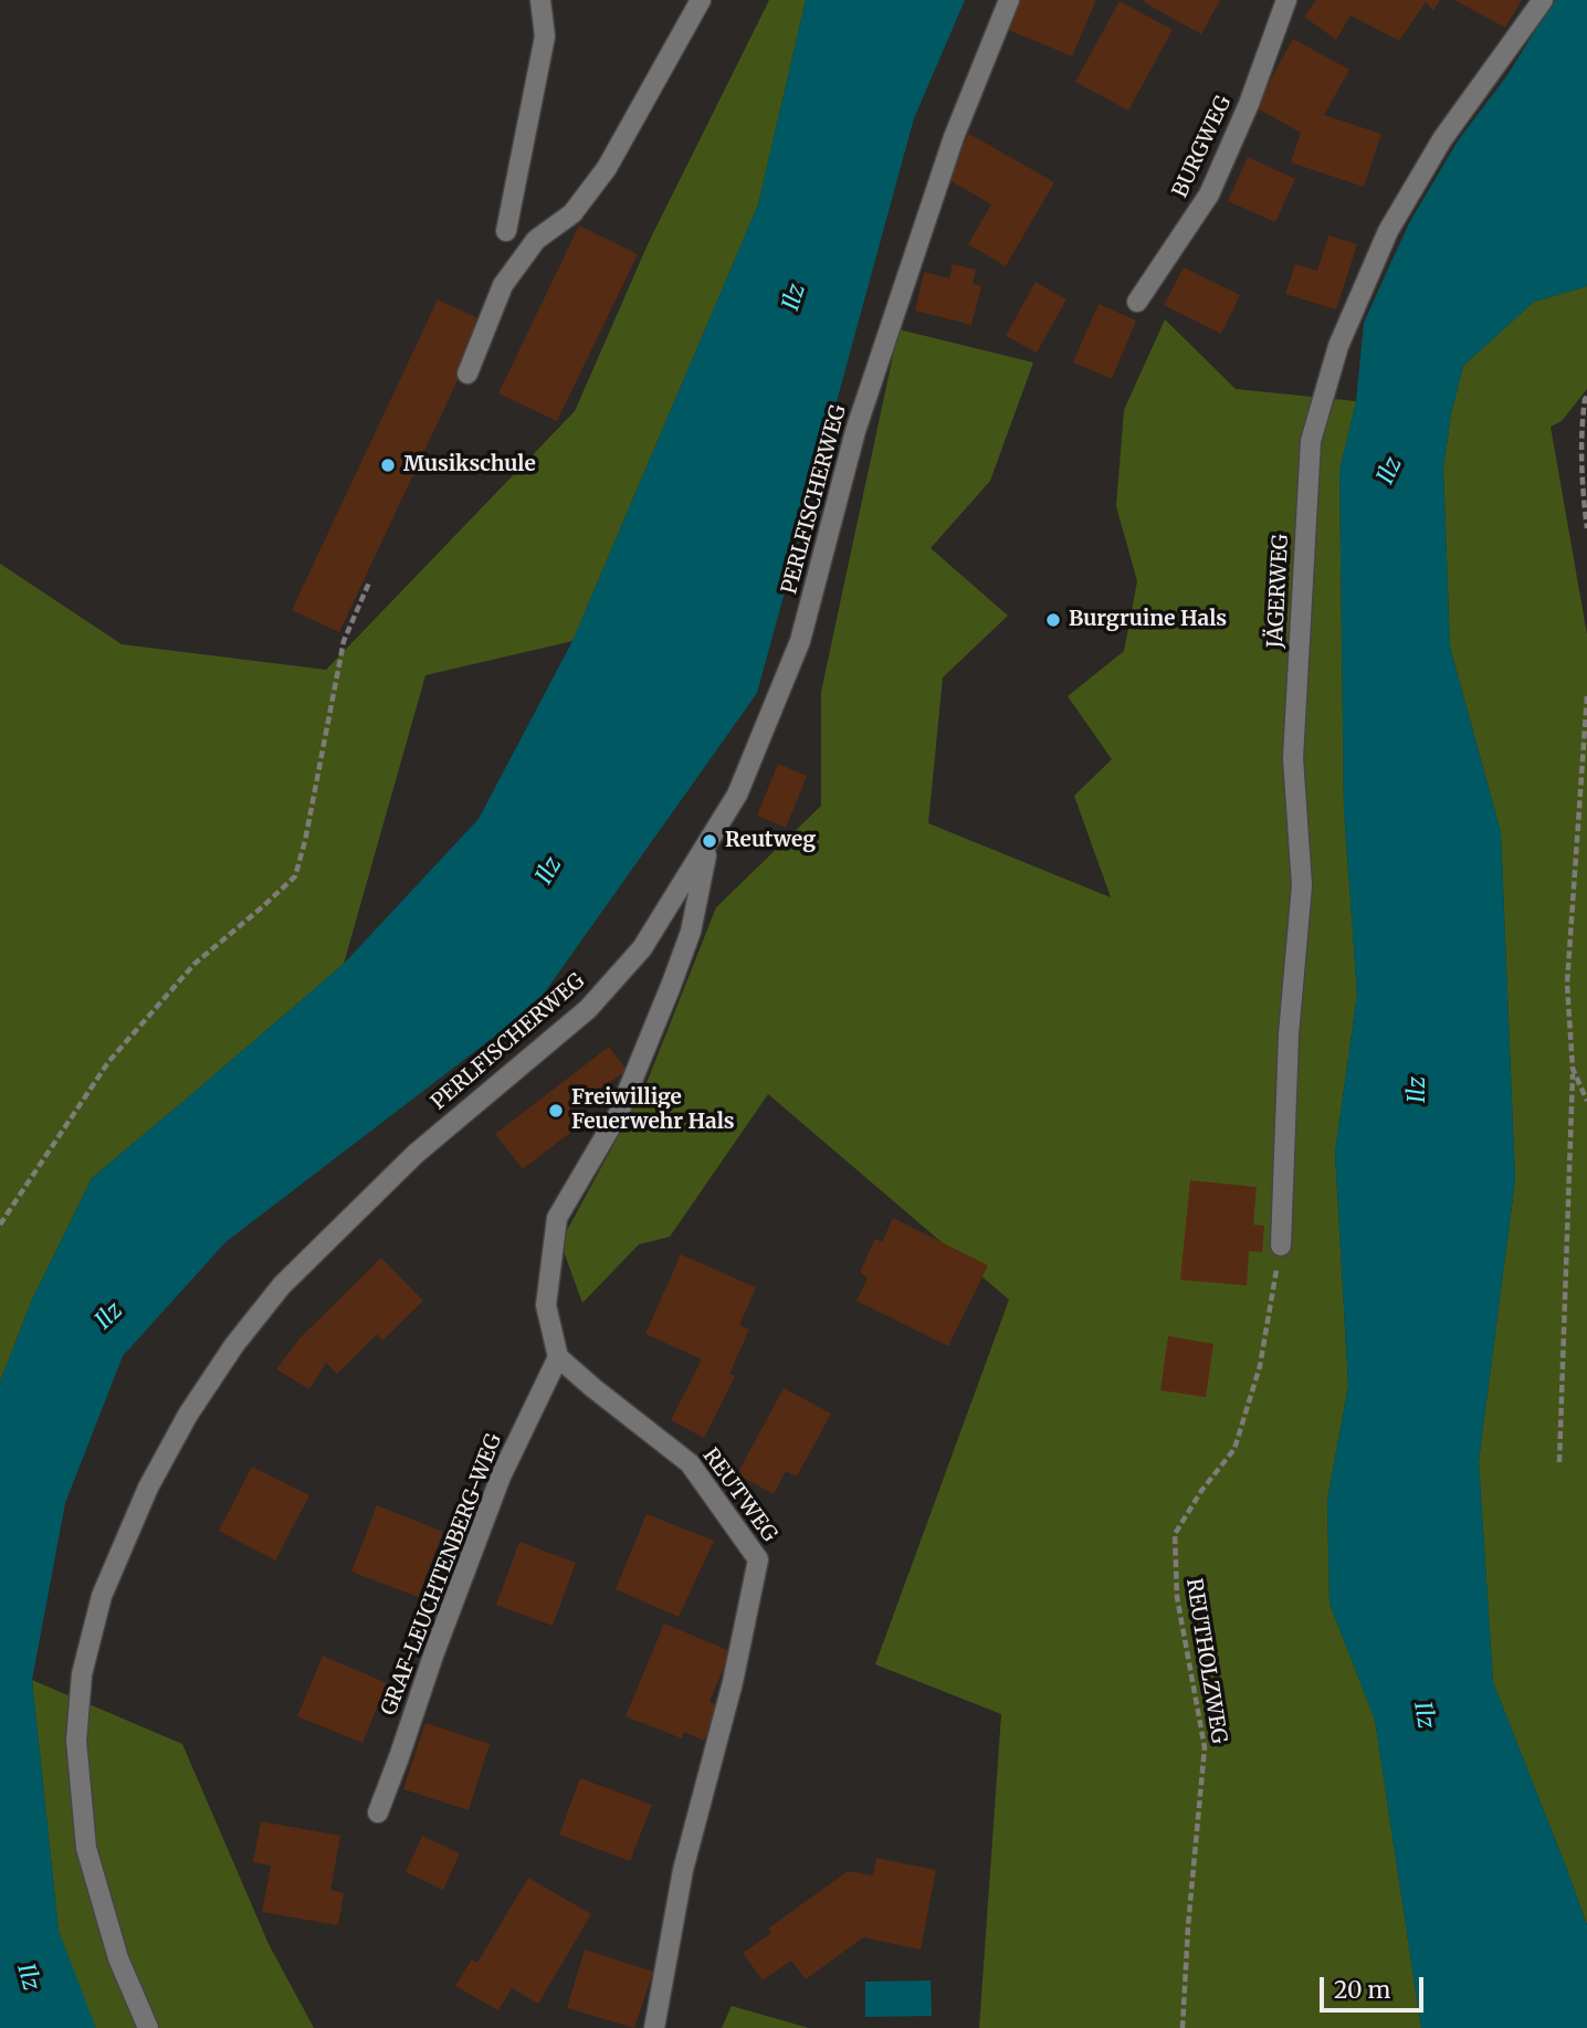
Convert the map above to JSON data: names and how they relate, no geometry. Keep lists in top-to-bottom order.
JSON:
{
  "streets": {
    "street": [
      "BURGWEG",
      "PERLFISCHERWEG",
      "JÄGERWEG",
      "REUTWEG",
      "GRAF-LEUCHTENBERG-WEG"
    ],
    "path": ["REUTHOLZWEG"]
  },
  "crossings": [
    ["JÄGERWEG", "REUTHOLZWEG"],
    ["REUTWEG", "GRAF-LEUCHTENBERG-WEG"]
  ],
  "water": ["Ilz"],
  "places": [
    "Musikschule",
    "Burgruine Hals",
    "Reutweg",
    "Freiwillige Feuerwehr Hals"
  ],
  "scale_bar": "20 m"
}
